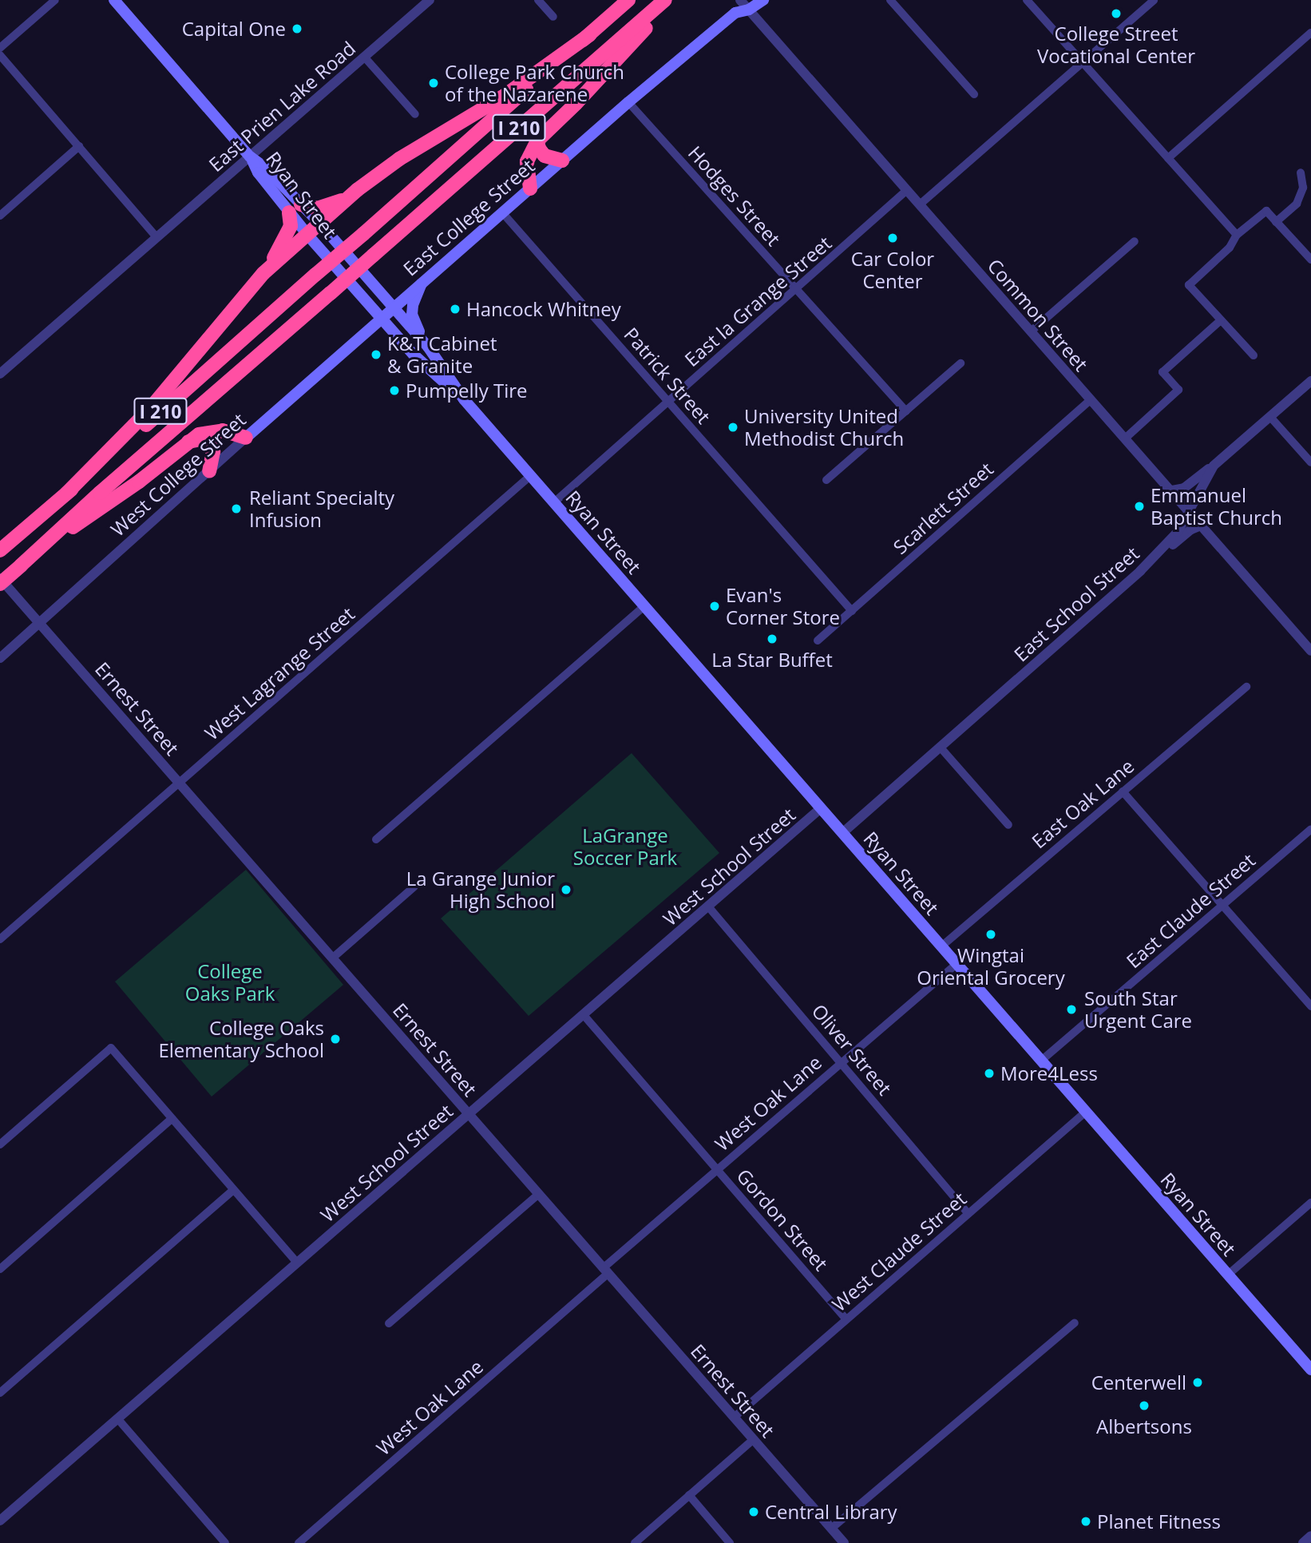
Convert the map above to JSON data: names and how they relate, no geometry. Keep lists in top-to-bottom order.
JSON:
{
  "streets": {
    "highway": ["I 210"],
    "main road": ["Ryan Street", "East College Street", "West College Street"],
    "street": [
      "East Prien Lake Road",
      "Hodges Street",
      "East la Grange Street",
      "Common Street",
      "Patrick Street",
      "Scarlett Street",
      "East School Street",
      "West Lagrange Street",
      "Ernest Street",
      "East Oak Lane",
      "West School Street",
      "East Claude Street",
      "Oliver Street",
      "West Oak Lane",
      "Gordon Street",
      "West Claude Street"
    ]
  },
  "crossings": [
    ["East Prien Lake Road", "Ryan Street"],
    ["Ryan Street", "East College Street"],
    ["Ryan Street", "East la Grange Street"],
    ["Ryan Street", "West College Street"],
    ["Ryan Street", "East School Street"],
    ["Ryan Street", "West Lagrange Street"],
    ["Ryan Street", "East Oak Lane"],
    ["Ryan Street", "West School Street"],
    ["Ryan Street", "East Claude Street"],
    ["Ryan Street", "West Oak Lane"],
    ["Ryan Street", "West Claude Street"],
    ["Hodges Street", "East College Street"],
    ["Hodges Street", "East la Grange Street"],
    ["East College Street", "Common Street"],
    ["East College Street", "Patrick Street"],
    ["East College Street", "West College Street"],
    ["East la Grange Street", "Common Street"],
    ["East la Grange Street", "Patrick Street"],
    ["Common Street", "Scarlett Street"],
    ["Common Street", "East School Street"],
    ["Patrick Street", "Scarlett Street"],
    ["West College Street", "Ernest Street"],
    ["West Lagrange Street", "Ernest Street"],
    ["Ernest Street", "West School Street"],
    ["Ernest Street", "West Oak Lane"],
    ["Ernest Street", "West Claude Street"],
    ["West School Street", "Oliver Street"],
    ["West School Street", "Gordon Street"],
    ["Oliver Street", "West Oak Lane"],
    ["Oliver Street", "West Claude Street"],
    ["West Oak Lane", "Gordon Street"],
    ["Gordon Street", "West Claude Street"]
  ],
  "parks": ["LaGrange Soccer Park", "College Oaks Park"],
  "places": [
    "College Street Vocational Center",
    "Capital One",
    "College Park Church of the Nazarene",
    "Car Color Center",
    "Hancock Whitney",
    "K&T Cabinet & Granite",
    "Pumpelly Tire",
    "University United Methodist Church",
    "Emmanuel Baptist Church",
    "Reliant Specialty Infusion",
    "Evan's Corner Store",
    "La Star Buffet",
    "La Grange Junior High School",
    "Wingtai Oriental Grocery",
    "South Star Urgent Care",
    "College Oaks Elementary School",
    "More4Less",
    "Centerwell",
    "Albertsons",
    "Central Library",
    "Planet Fitness"
  ]
}
